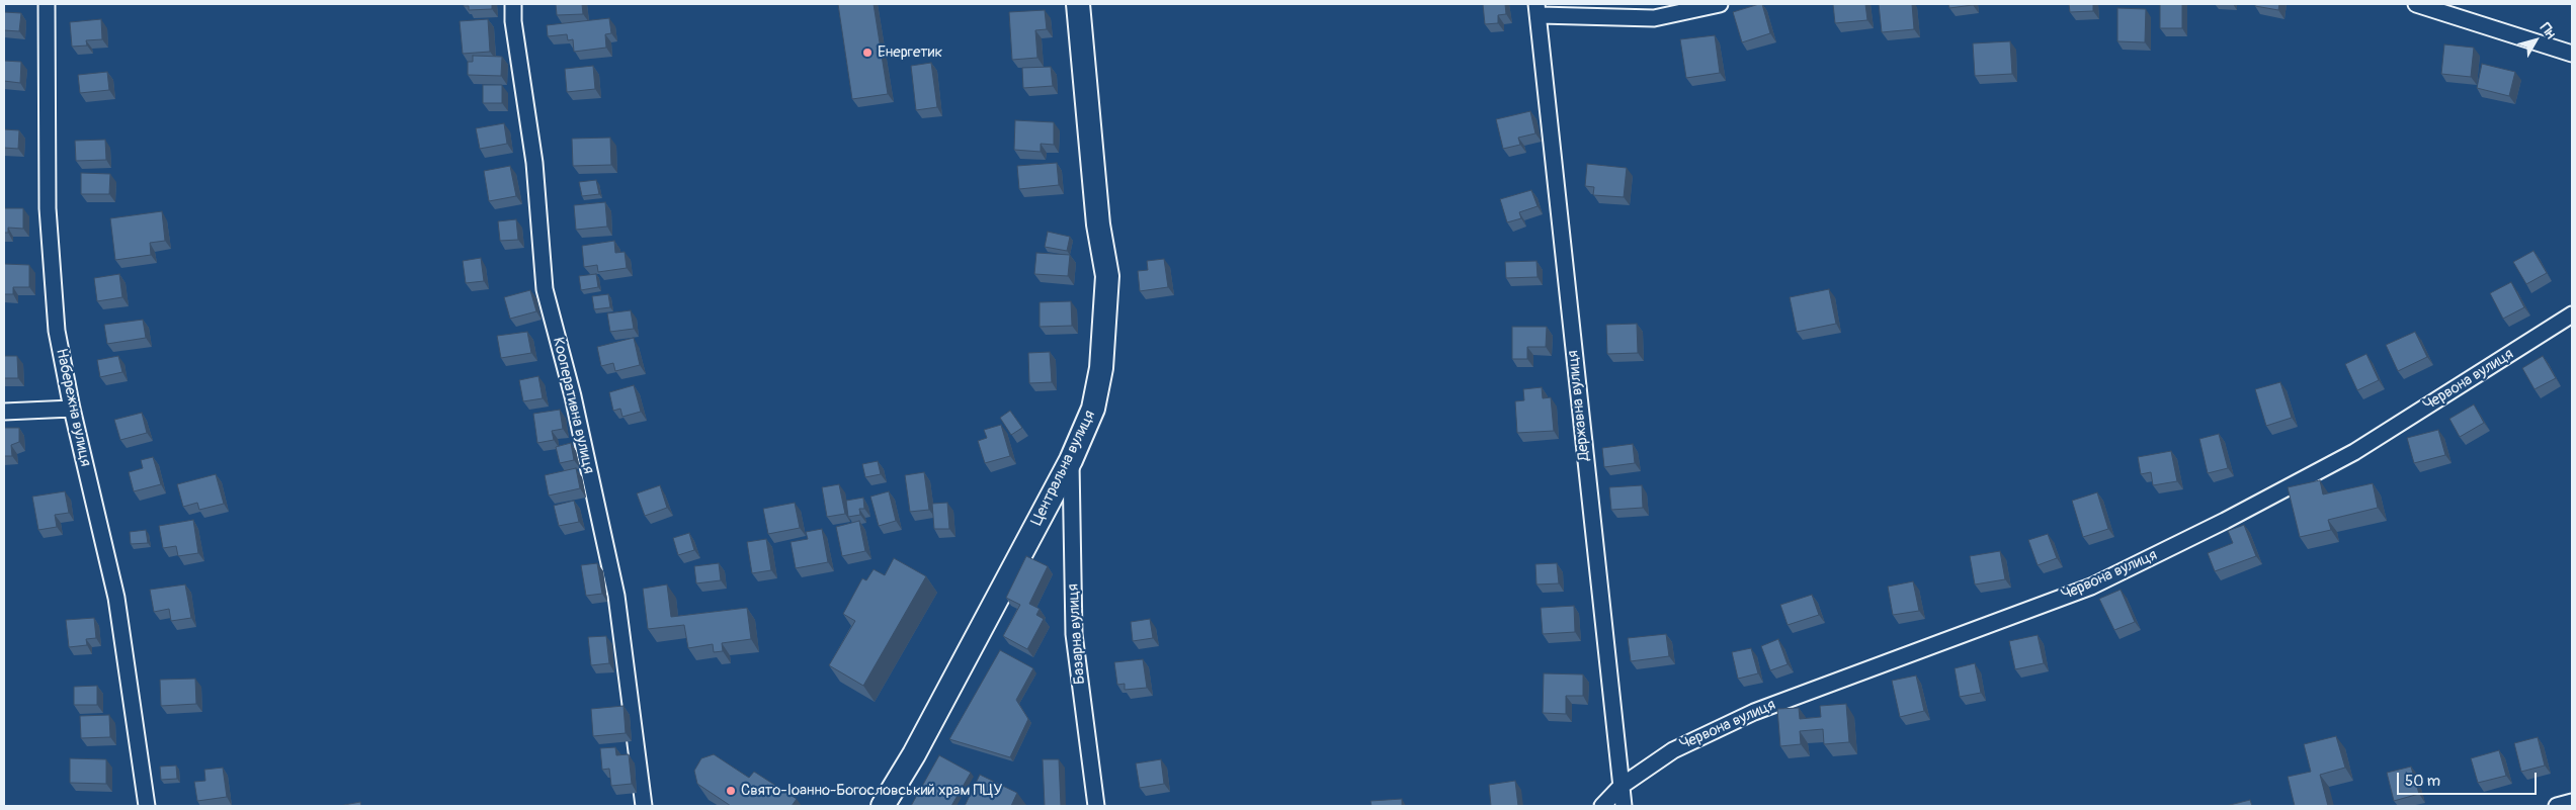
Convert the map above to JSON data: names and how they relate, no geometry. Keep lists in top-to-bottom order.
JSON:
{
  "streets": {
    "main road": ["Центральна вулиця"],
    "street": [
      "Червона вулиця",
      "Кооперативна вулиця",
      "Державна вулиця",
      "Набережна вулиця",
      "Базарна вулиця"
    ]
  },
  "crossings": [
    ["Червона вулиця", "Державна вулиця"],
    ["Центральна вулиця", "Базарна вулиця"]
  ],
  "places": ["Енергетик", "Свято-Іоанно-Богословський храм ПЦУ"],
  "scale_bar": "50 m",
  "north": "top right"
}
